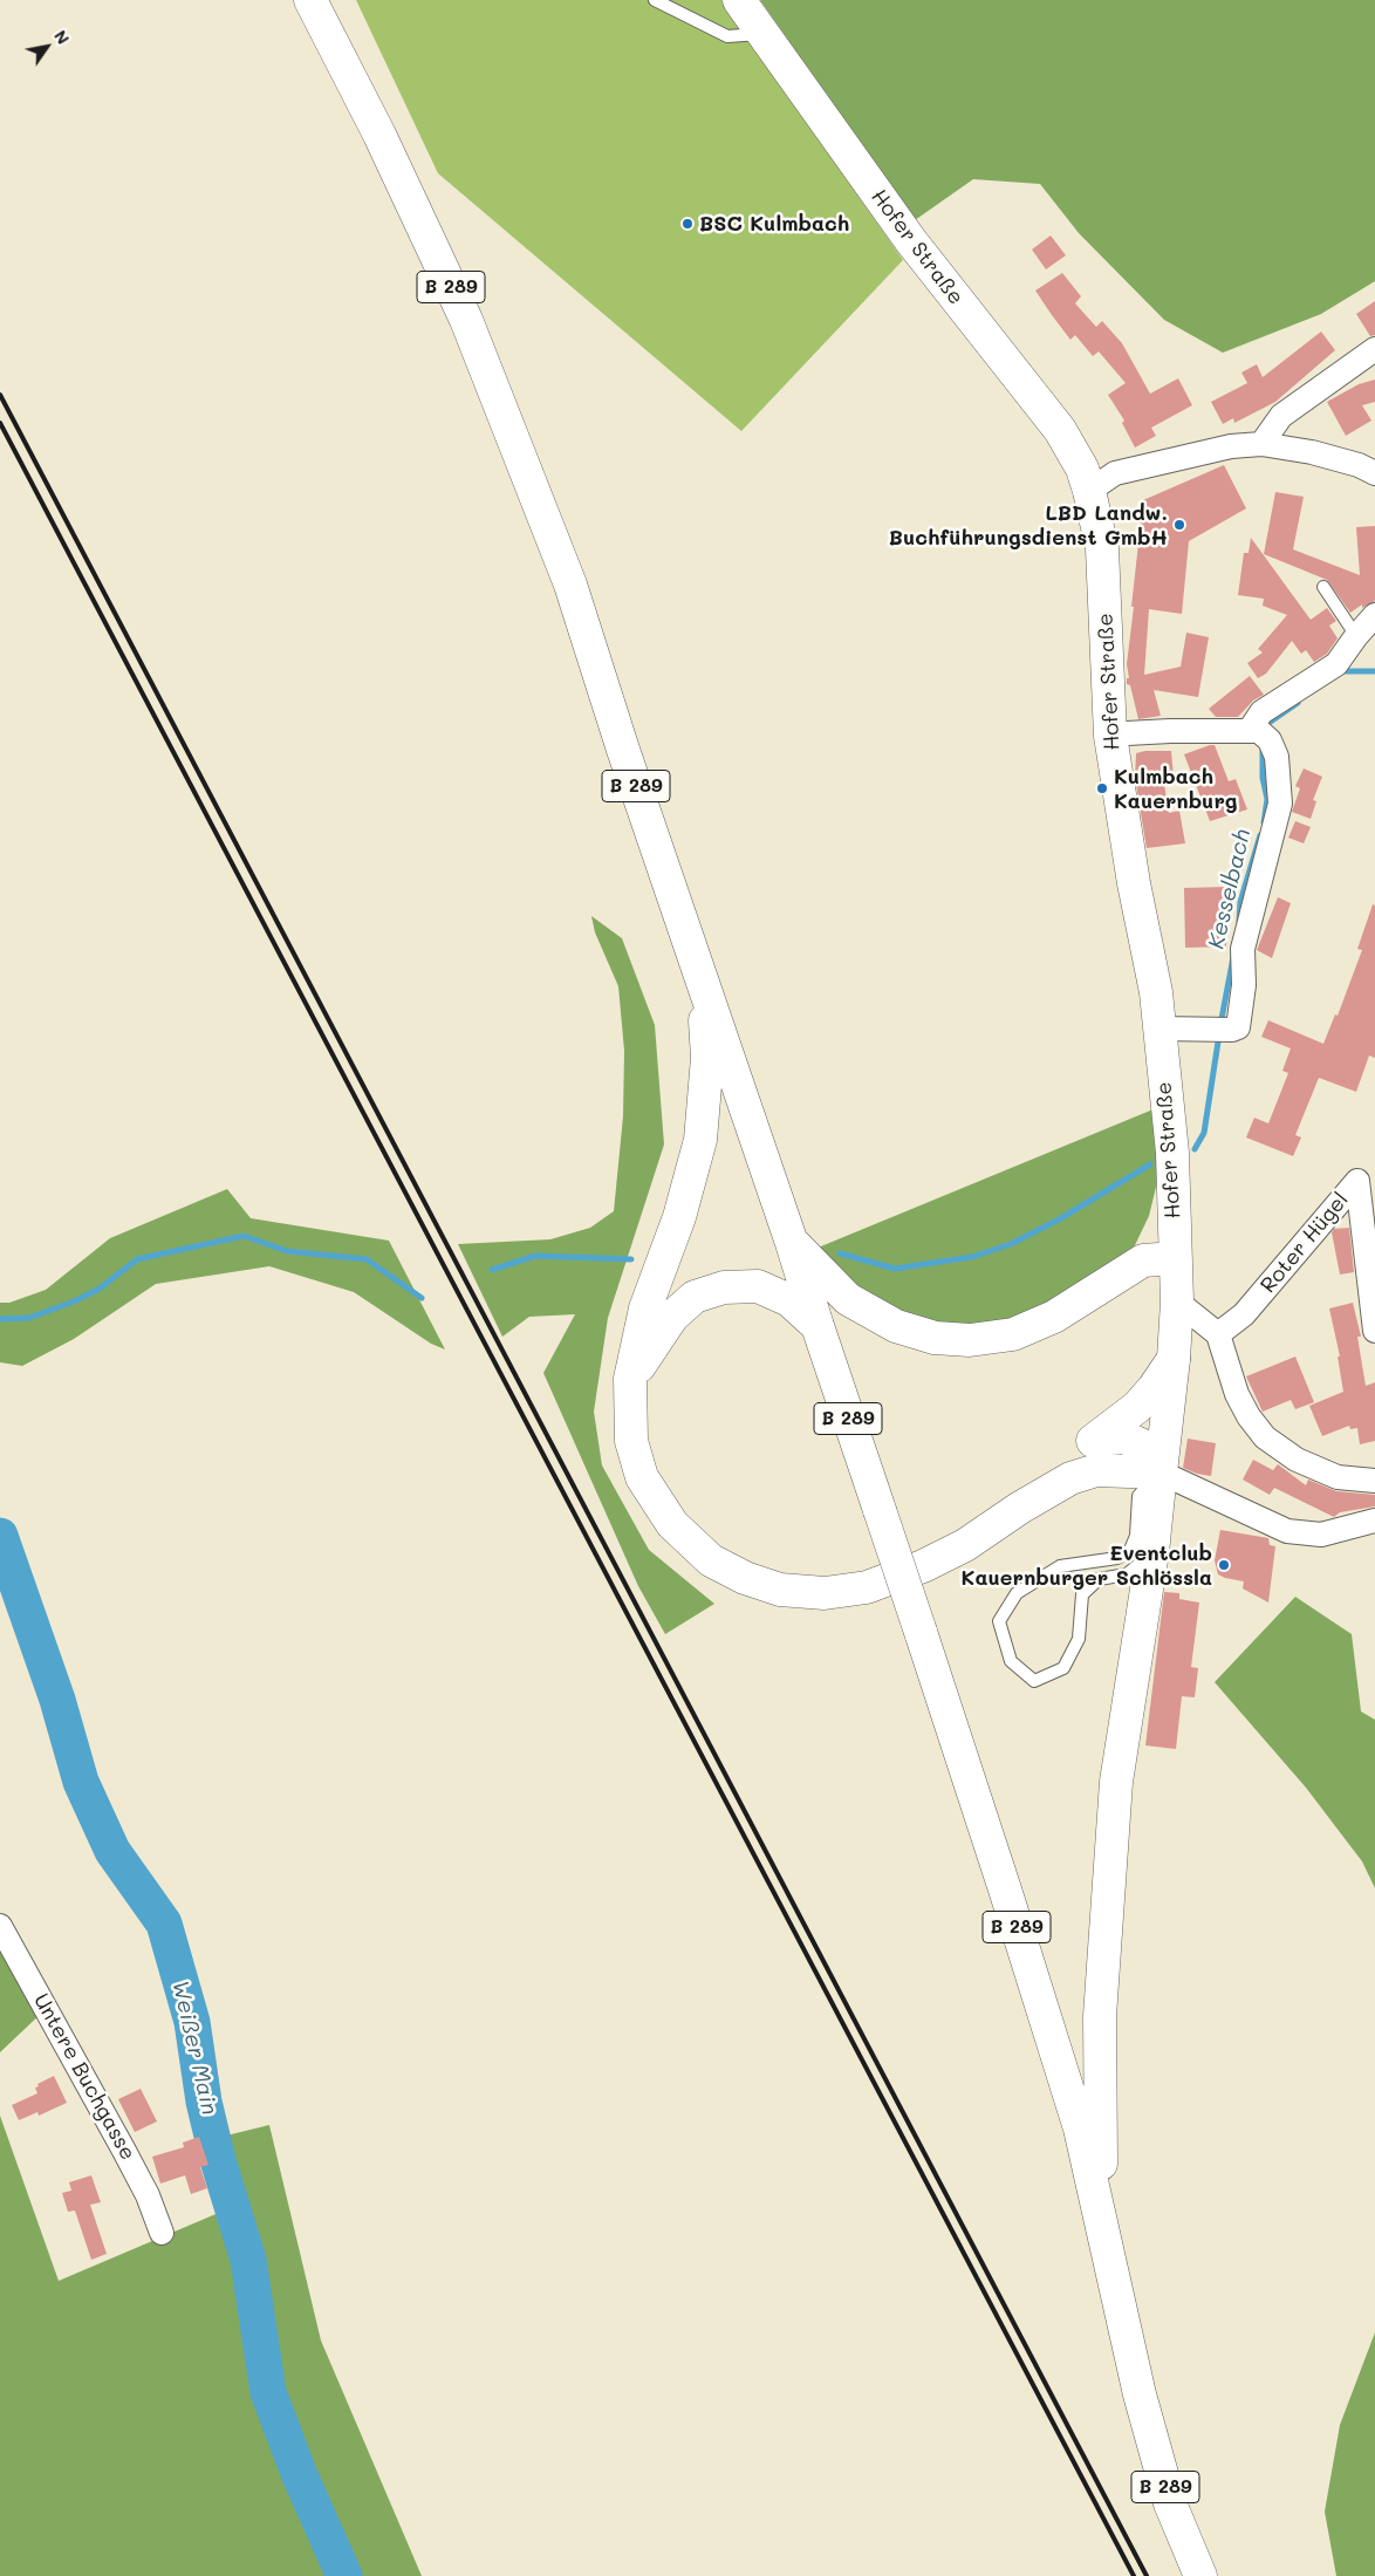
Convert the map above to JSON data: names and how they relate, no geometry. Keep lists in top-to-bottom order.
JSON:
{
  "streets": {
    "main road": ["Hofer Straße", "B 289"],
    "street": ["Roter Hügel", "Untere Buchgasse"]
  },
  "crossings": [
    ["Hofer Straße", "B 289"]
  ],
  "water": ["Kesselbach", "Weißer Main"],
  "places": [
    "BSC Kulmbach",
    "LBD Landw. Buchführungsdienst GmbH",
    "Kulmbach Kauernburg",
    "Eventclub Kauernburger Schlössla"
  ],
  "north": "top right"
}
